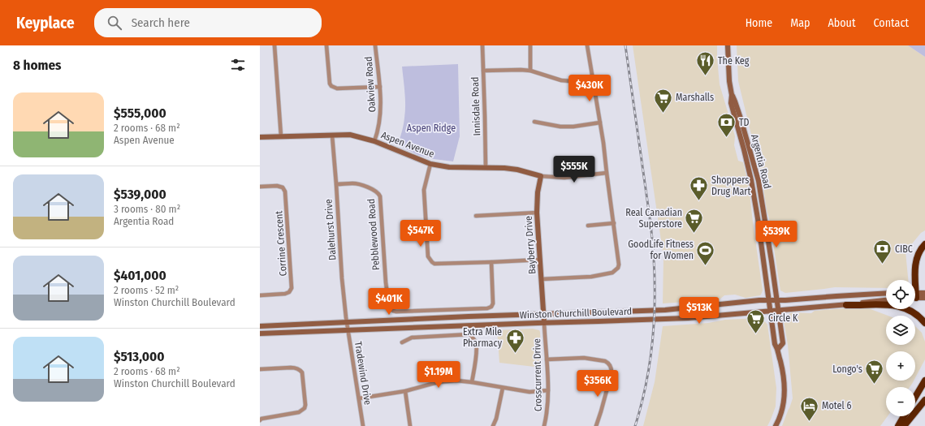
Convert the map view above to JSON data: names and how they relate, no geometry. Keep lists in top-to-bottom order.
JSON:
{
  "streets": {
    "main road": [
      "Aspen Avenue",
      "Argentia Road",
      "Bayberry Drive",
      "Winston Churchill Boulevard"
    ],
    "street": [
      "Oakview Road",
      "Innisdale Road",
      "Dalehurst Drive",
      "Pebblewood Road",
      "Corrine Crescent",
      "Tradewind Drive",
      "Crosscurrent Drive"
    ]
  },
  "crossings": [
    ["Oakview Road", "Aspen Avenue"],
    ["Innisdale Road", "Aspen Avenue"],
    ["Aspen Avenue", "Dalehurst Drive"],
    ["Aspen Avenue", "Bayberry Drive"],
    ["Argentia Road", "Winston Churchill Boulevard"],
    ["Dalehurst Drive", "Pebblewood Road"],
    ["Dalehurst Drive", "Winston Churchill Boulevard"],
    ["Dalehurst Drive", "Tradewind Drive"],
    ["Bayberry Drive", "Winston Churchill Boulevard"],
    ["Bayberry Drive", "Crosscurrent Drive"],
    ["Winston Churchill Boulevard", "Tradewind Drive"],
    ["Winston Churchill Boulevard", "Crosscurrent Drive"]
  ],
  "parks": ["Aspen Ridge"],
  "places": {
    "restaurant": ["The Keg"],
    "supermarket": [
      "Marshalls",
      "Real Canadian Superstore",
      "Circle K",
      "Longo's"
    ],
    "bank": ["TD", "CIBC"],
    "pharmacy": ["Shoppers Drug Mart", "Extra Mile Pharmacy"],
    "sports": ["GoodLife Fitness for Women"],
    "hotel": ["Motel 6"]
  },
  "page": {
    "header": "Keyplace",
    "search": "Search here",
    "nav": [
      "Home",
      "Map",
      "About",
      "Contact"
    ],
    "heading": "8 homes",
    "price": [
      "$430K",
      "$555K",
      "$547K",
      "$539K",
      "$401K",
      "$513K",
      "$1.19M",
      "$356K"
    ],
    "list": [
      {
        "name": "$555,000",
        "note": "2 rooms · 68 m² · Aspen Avenue"
      },
      {
        "name": "$539,000",
        "note": "3 rooms · 80 m² · Argentia Road"
      },
      {
        "name": "$401,000",
        "note": "2 rooms · 52 m² · Winston Churchill Boulevard"
      },
      {
        "name": "$513,000",
        "note": "2 rooms · 68 m² · Winston Churchill Boulevard"
      }
    ],
    "map_buttons": ["+", "−"]
  }
}
